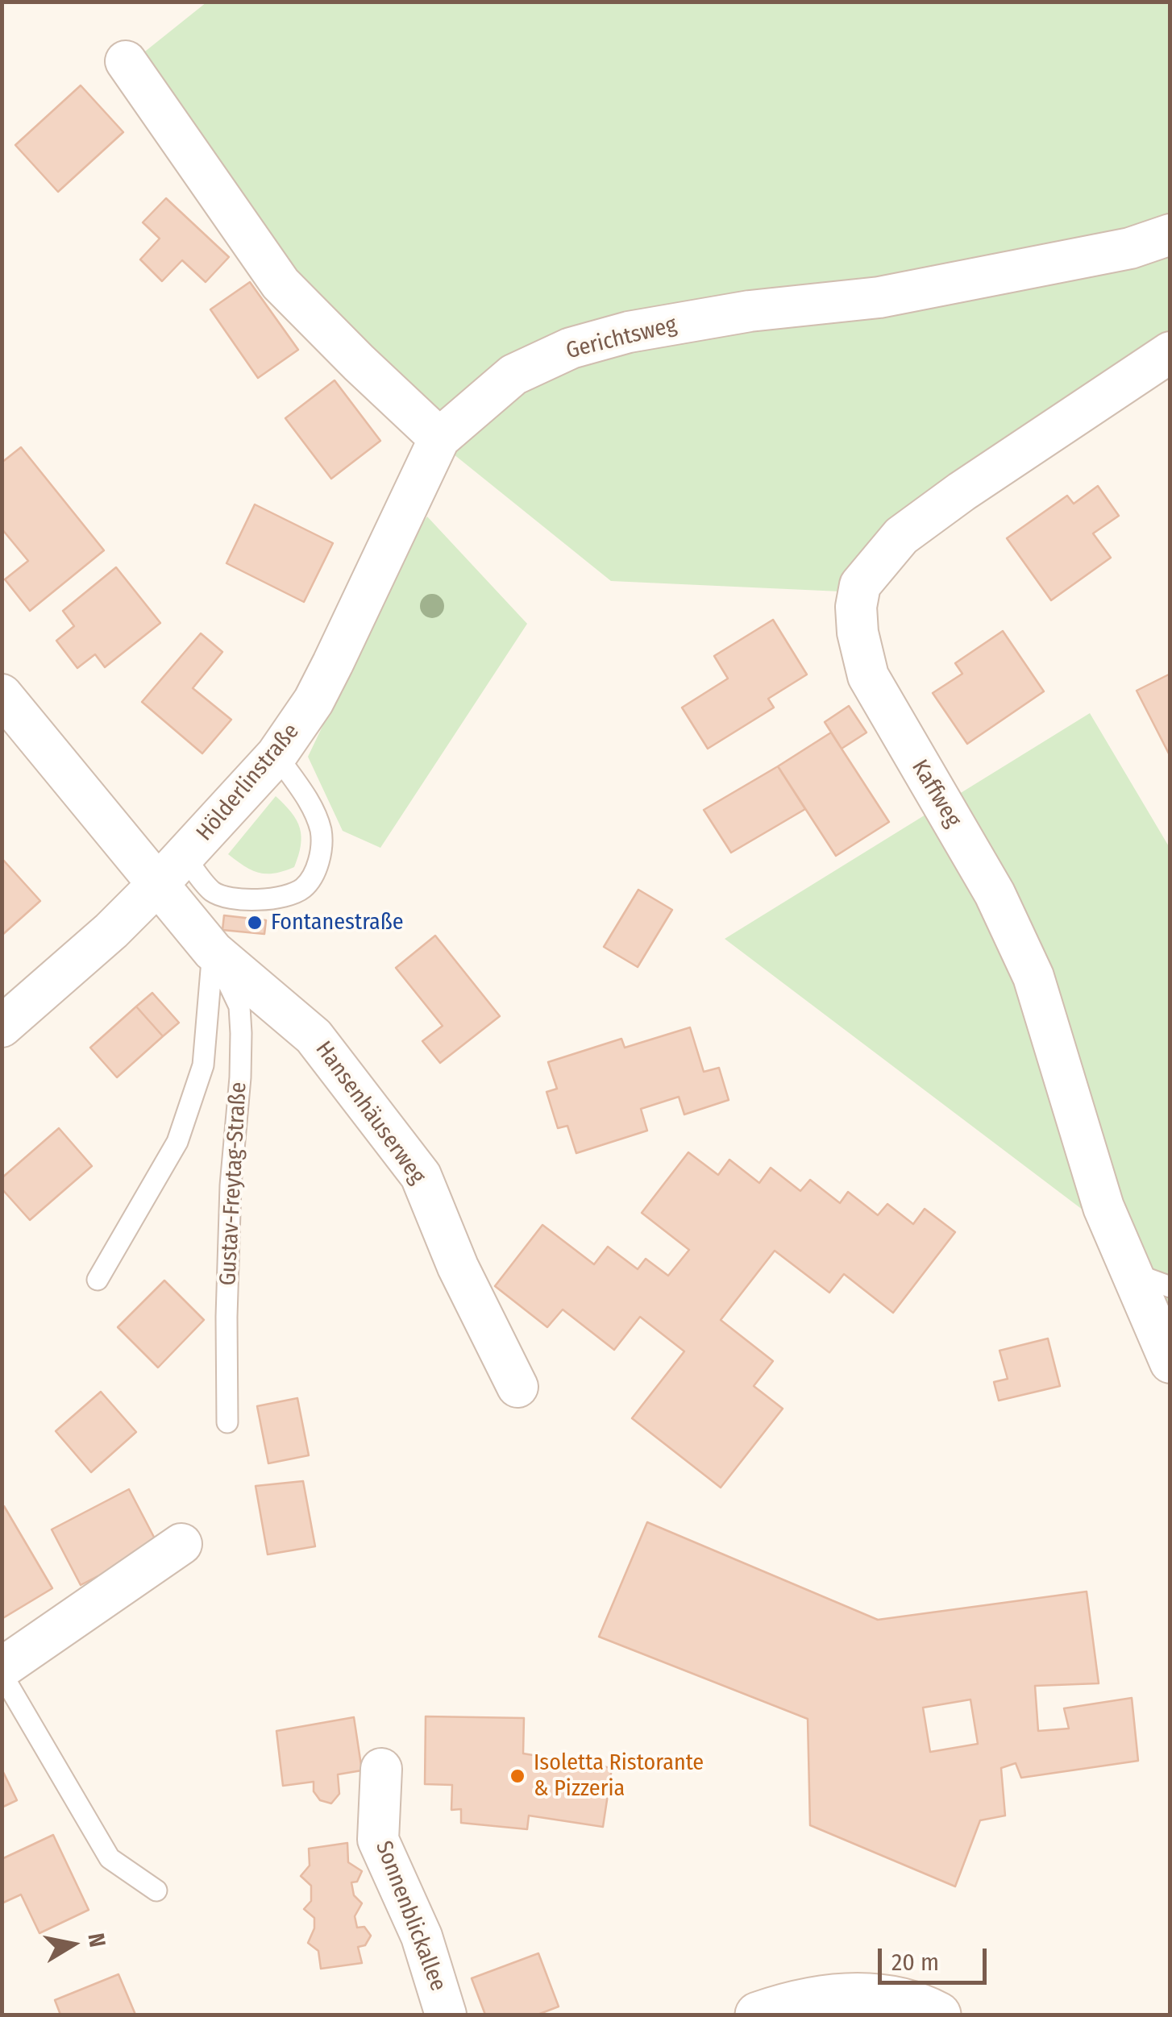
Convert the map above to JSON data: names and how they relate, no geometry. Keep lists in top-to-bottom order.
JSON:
{
  "streets": {
    "street": [
      "Gerichtsweg",
      "Hölderlinstraße",
      "Kaffweg",
      "Hansenhäuserweg",
      "Sonnenblickallee"
    ],
    "lane": ["Gustav-Freytag-Straße"]
  },
  "crossings": [
    ["Gerichtsweg", "Hölderlinstraße"],
    ["Hölderlinstraße", "Hansenhäuserweg"],
    ["Hansenhäuserweg", "Gustav-Freytag-Straße"]
  ],
  "places": ["Fontanestraße", "Isoletta Ristorante & Pizzeria"],
  "scale_bar": "20 m",
  "north": "right"
}
